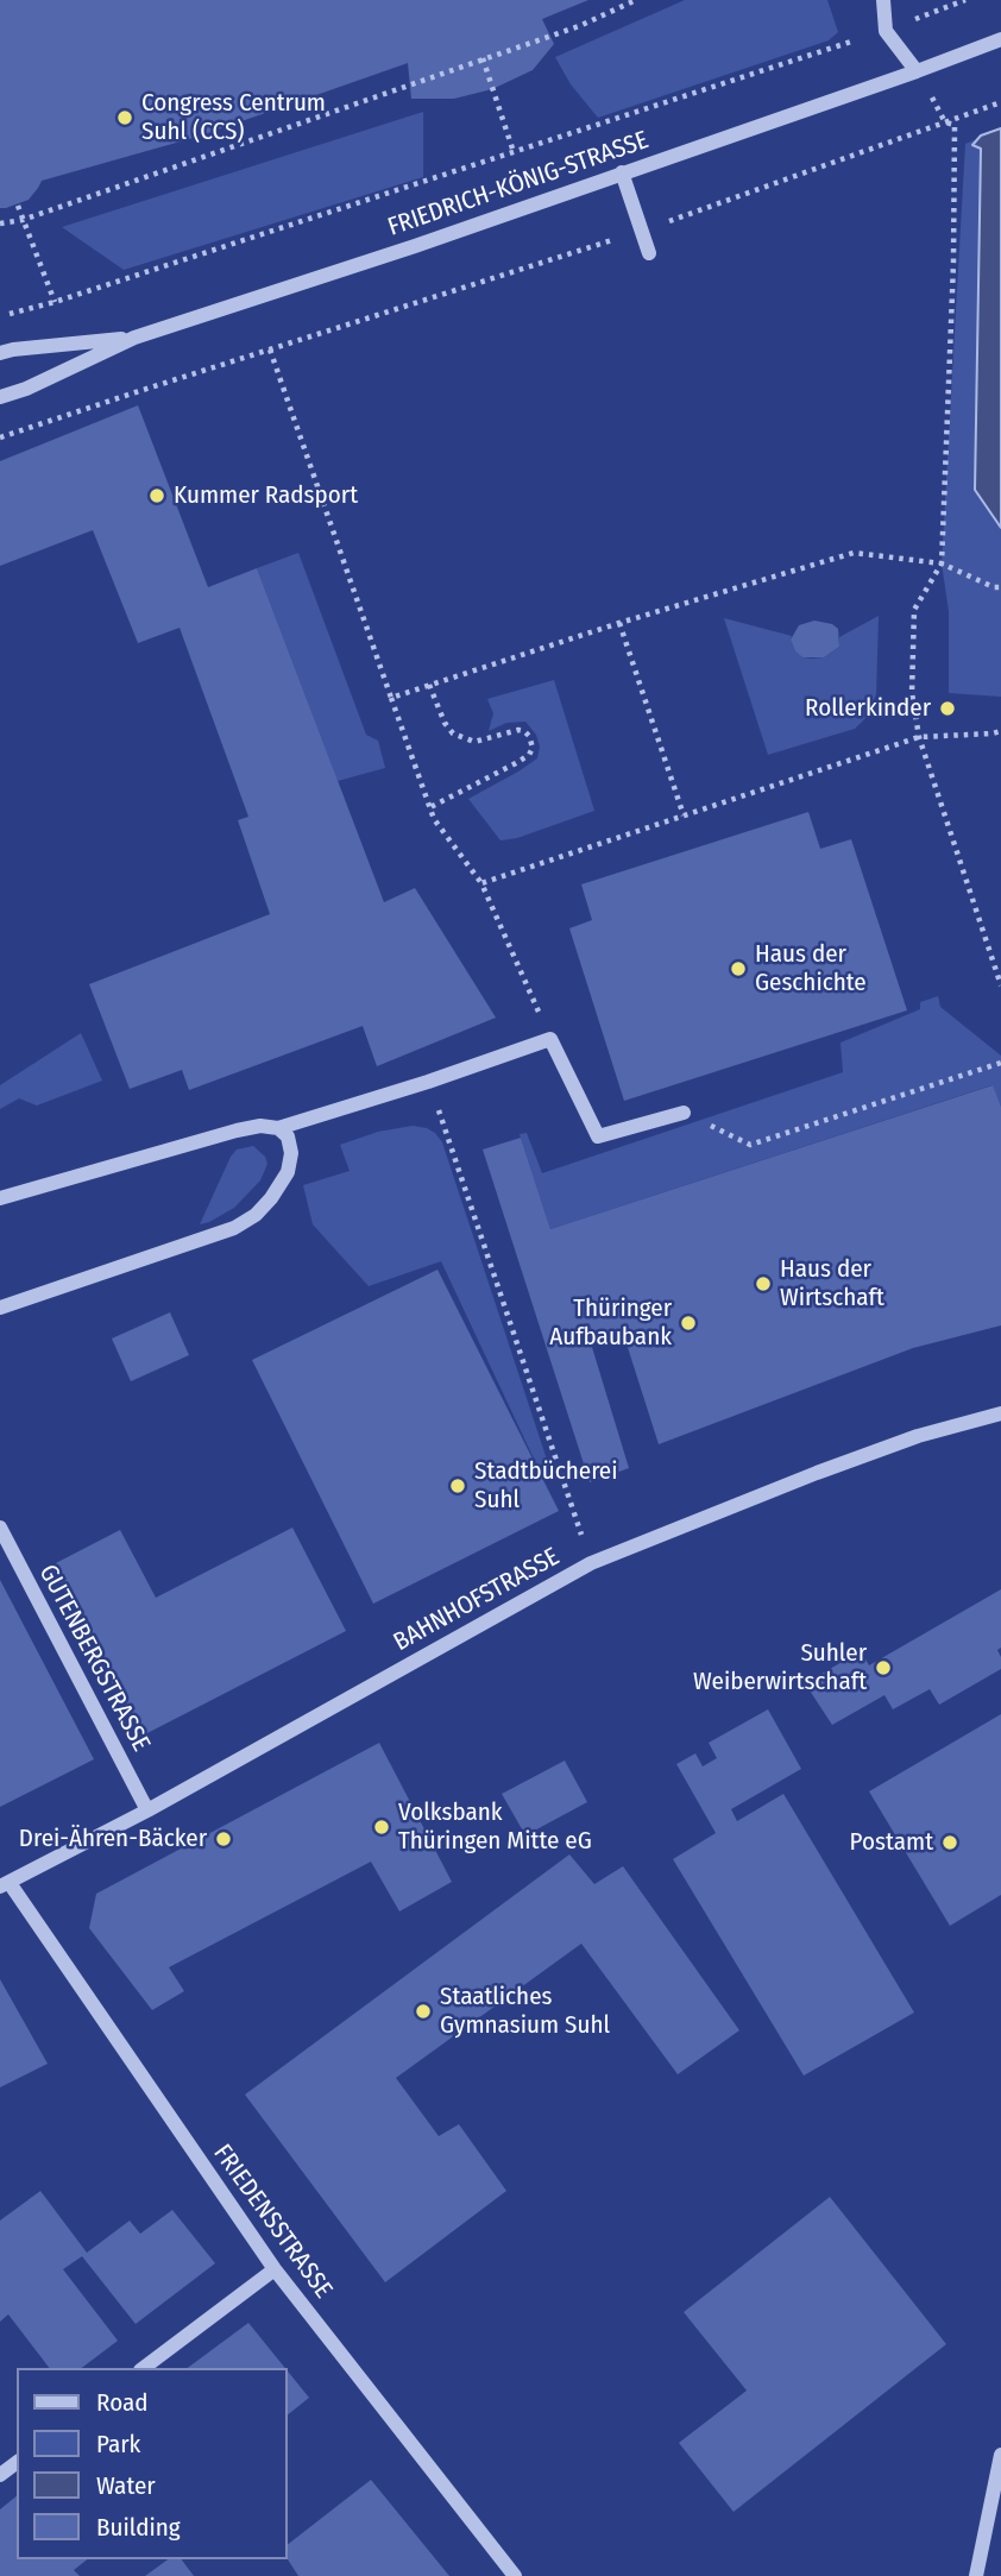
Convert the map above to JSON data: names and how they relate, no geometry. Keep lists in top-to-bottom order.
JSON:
{
  "streets": {
    "street": [
      "FRIEDRICH-KÖNIG-STRASSE",
      "BAHNHOFSTRASSE",
      "GUTENBERGSTRASSE",
      "FRIEDENSSTRASSE"
    ]
  },
  "crossings": [
    ["BAHNHOFSTRASSE", "GUTENBERGSTRASSE"],
    ["BAHNHOFSTRASSE", "FRIEDENSSTRASSE"]
  ],
  "places": [
    "Congress Centrum Suhl (CCS)",
    "Kummer Radsport",
    "Rollerkinder",
    "Haus der Geschichte",
    "Haus der Wirtschaft",
    "Thüringer Aufbaubank",
    "Stadtbücherei Suhl",
    "Suhler Weiberwirtschaft",
    "Volksbank Thüringen Mitte eG",
    "Drei-Ähren-Bäcker",
    "Postamt",
    "Staatliches Gymnasium Suhl"
  ],
  "legend": [
    "Road",
    "Park",
    "Water",
    "Building"
  ]
}
